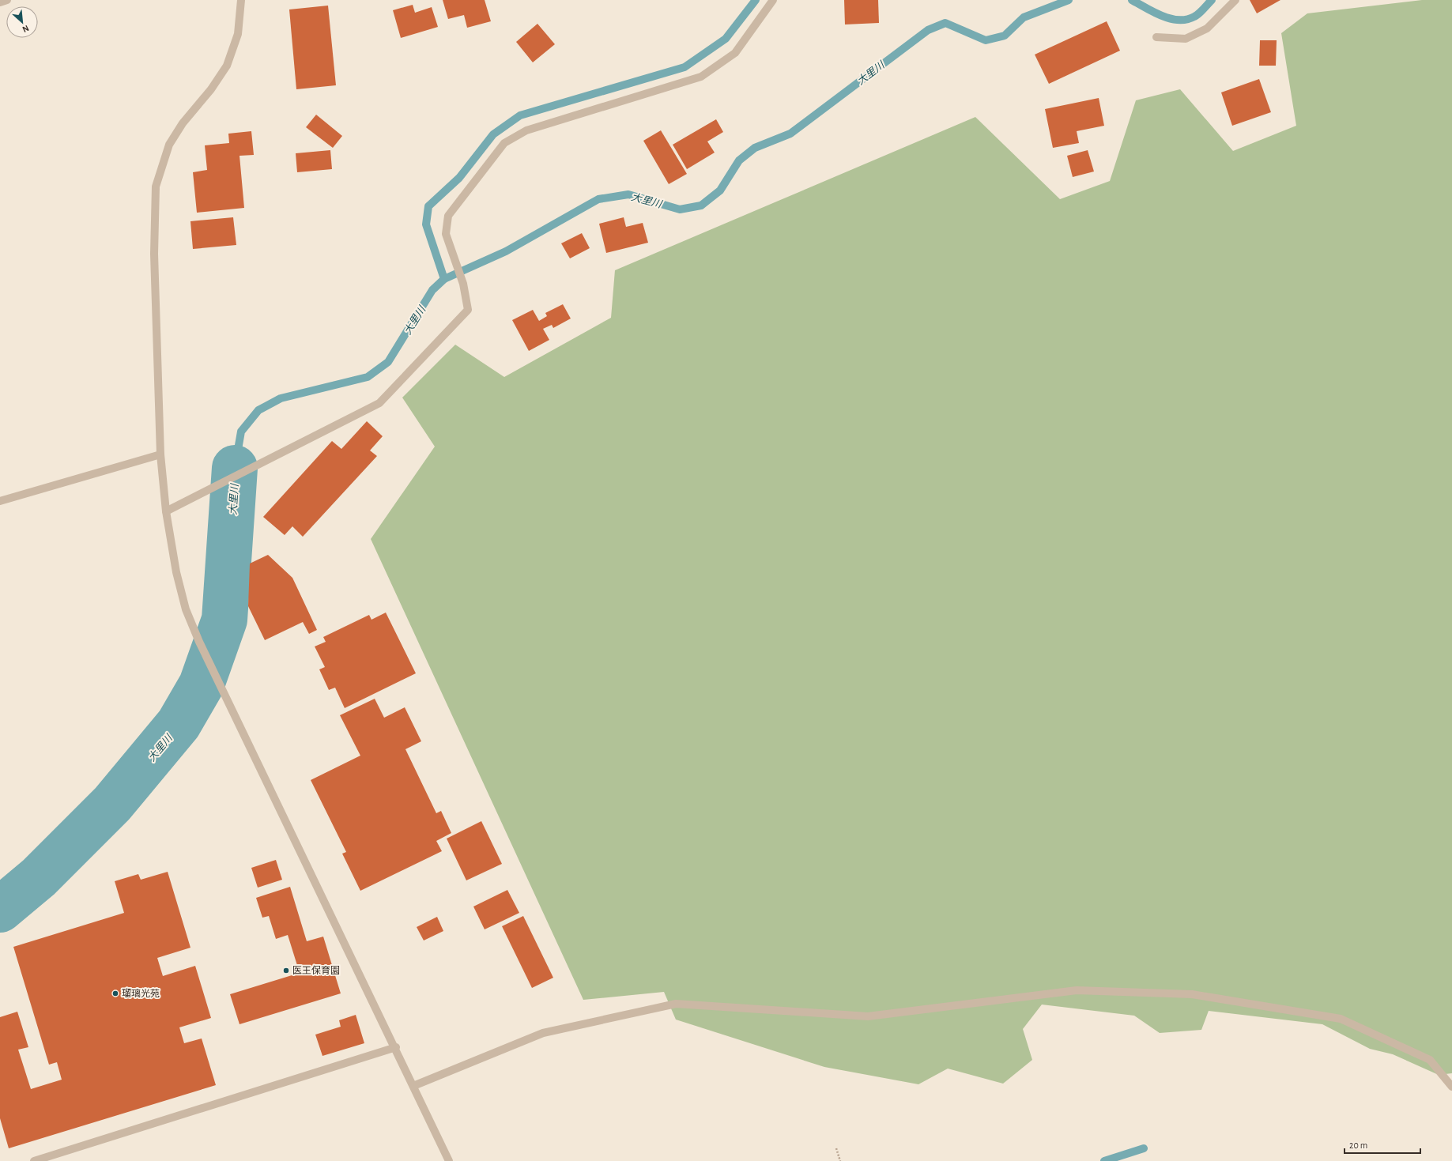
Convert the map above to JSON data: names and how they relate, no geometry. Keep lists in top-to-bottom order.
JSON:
{
  "water": ["大里川"],
  "places": ["医王保育園", "瑠璃光苑"],
  "scale_bar": "20 m",
  "north": "bottom right"
}
